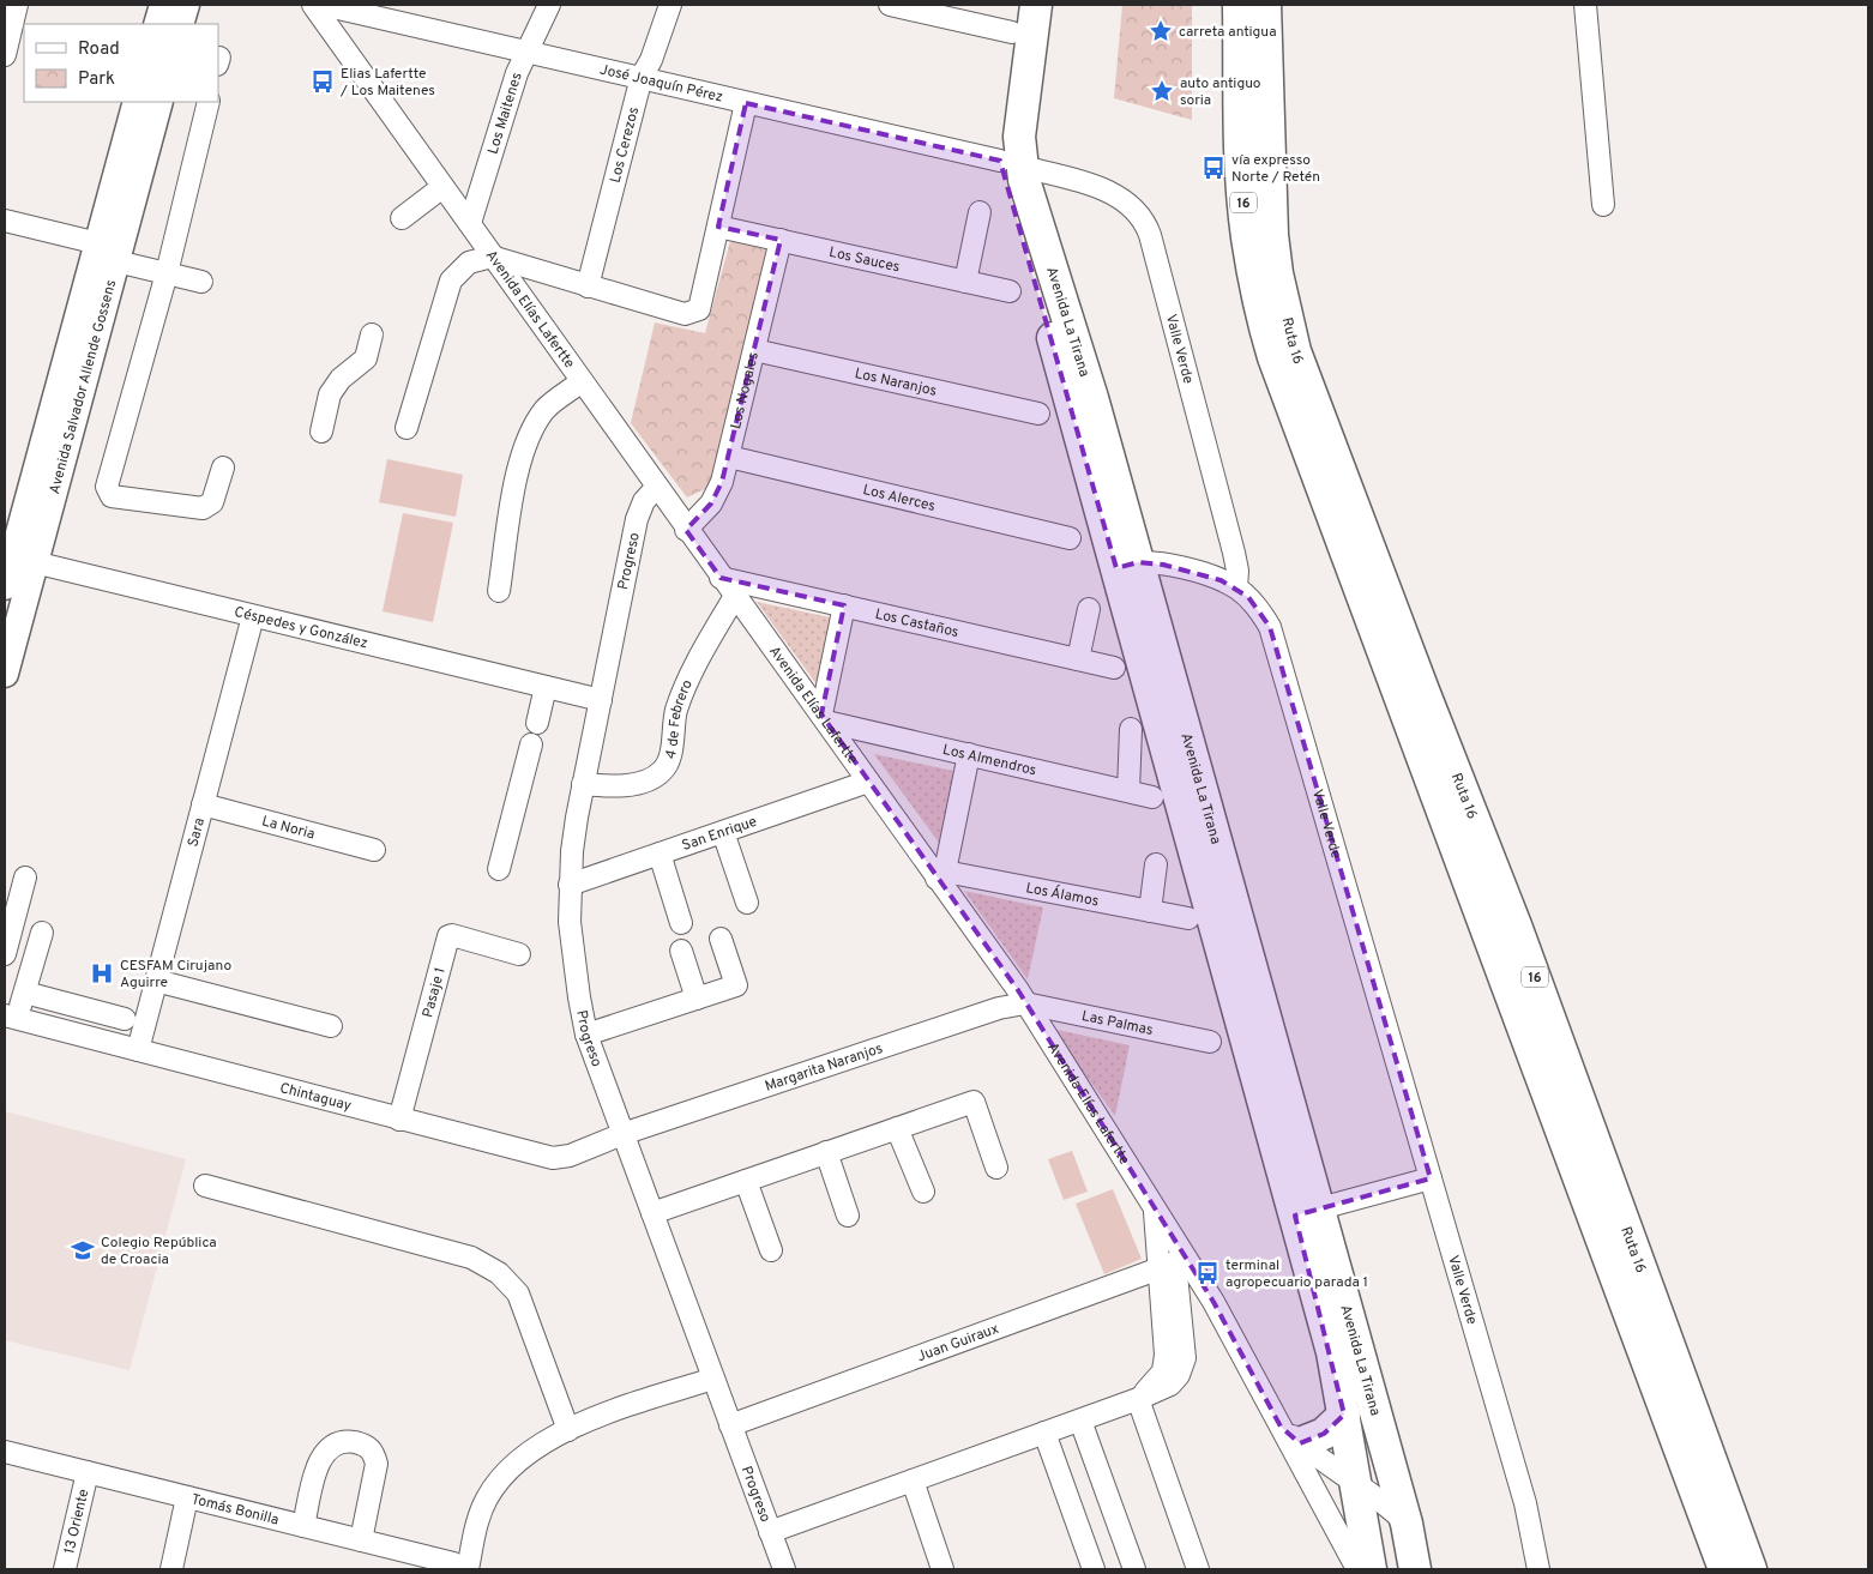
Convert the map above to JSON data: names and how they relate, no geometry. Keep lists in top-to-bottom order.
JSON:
{
  "streets": {
    "highway": ["16", "Avenida La Tirana", "Ruta 16"],
    "main road": ["Avenida Salvador Allende Gossens"],
    "street": [
      "José Joaquín Pérez",
      "Los Maitenes",
      "Los Cerezos",
      "Los Sauces",
      "Avenida Elías Lafertte",
      "Valle Verde",
      "Los Naranjos",
      "Los Nogales",
      "Los Alerces",
      "Progreso",
      "Los Castaños",
      "Céspedes y González",
      "4 de Febrero",
      "Los Almendros",
      "La Noria",
      "Sara",
      "San Enrique",
      "Los Álamos",
      "Pasaje 1",
      "Las Palmas",
      "Margarita Naranjos",
      "Chintaguay",
      "Juan Guiraux",
      "Tomás Bonilla",
      "13 Oriente"
    ]
  },
  "crossings": [
    ["José Joaquín Pérez", "Los Maitenes"],
    ["José Joaquín Pérez", "Los Cerezos"],
    ["José Joaquín Pérez", "Avenida La Tirana"],
    ["José Joaquín Pérez", "Valle Verde"],
    ["Los Maitenes", "Avenida Elías Lafertte"],
    ["Los Sauces", "Los Nogales"],
    ["Avenida Elías Lafertte", "Avenida La Tirana"],
    ["Avenida Elías Lafertte", "Los Nogales"],
    ["Avenida Elías Lafertte", "Progreso"],
    ["Avenida Elías Lafertte", "Los Castaños"],
    ["Avenida Elías Lafertte", "4 de Febrero"],
    ["Avenida Elías Lafertte", "Los Almendros"],
    ["Avenida Elías Lafertte", "San Enrique"],
    ["Avenida Elías Lafertte", "Los Álamos"],
    ["Avenida Elías Lafertte", "Las Palmas"],
    ["Avenida Elías Lafertte", "Margarita Naranjos"],
    ["Avenida Elías Lafertte", "Juan Guiraux"],
    ["Avenida La Tirana", "Valle Verde"],
    ["Los Naranjos", "Los Nogales"],
    ["Avenida Salvador Allende Gossens", "Céspedes y González"],
    ["Los Nogales", "Los Alerces"],
    ["Progreso", "Céspedes y González"],
    ["Progreso", "4 de Febrero"],
    ["Progreso", "San Enrique"],
    ["Progreso", "Margarita Naranjos"],
    ["Progreso", "Chintaguay"],
    ["Progreso", "Juan Guiraux"],
    ["Céspedes y González", "Sara"],
    ["La Noria", "Sara"],
    ["Sara", "Chintaguay"],
    ["Pasaje 1", "Chintaguay"],
    ["Las Palmas", "Margarita Naranjos"],
    ["Margarita Naranjos", "Chintaguay"],
    ["Tomás Bonilla", "13 Oriente"]
  ],
  "places": {
    "place": ["carreta antigua", "auto antiguo soria"],
    "bus stop": ["Elias Lafertte / Los Maitenes", "vía expresso Norte / Retén", "terminal agropecuario parada 1"],
    "hospital": ["CESFAM Cirujano Aguirre"],
    "school or university": ["Colegio República de Croacia"]
  },
  "legend": ["Road", "Park"]
}
